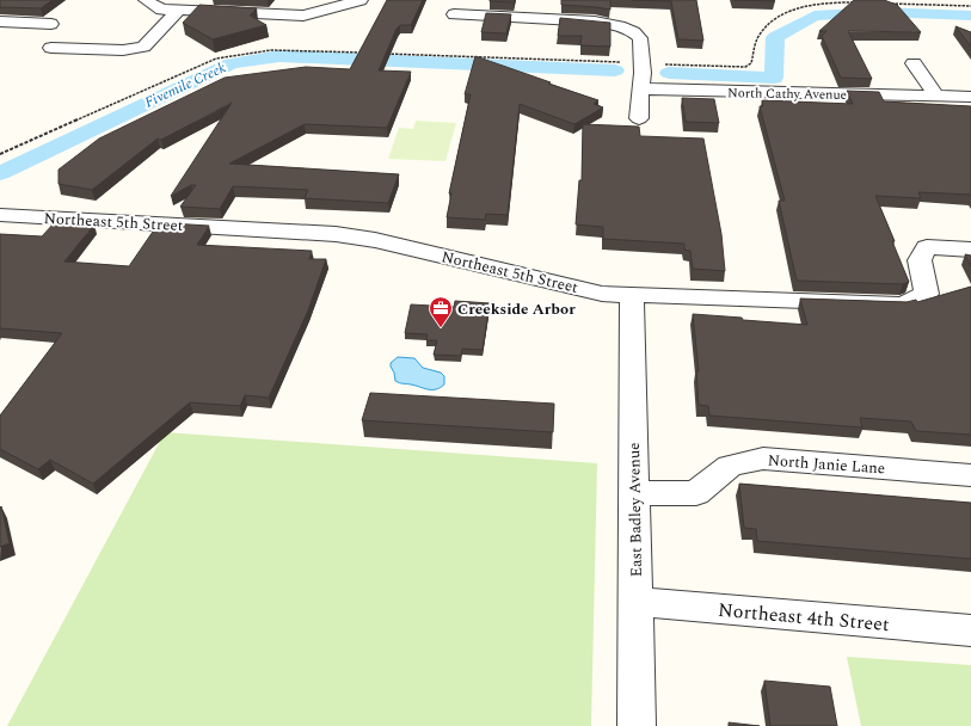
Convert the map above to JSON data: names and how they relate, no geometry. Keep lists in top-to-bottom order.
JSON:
{
  "streets": {
    "street": [
      "North Cathy Avenue",
      "Northeast 5th Street",
      "North Janie Lane",
      "East Badley Avenue",
      "Northeast 4th Street"
    ]
  },
  "crossings": [
    ["Northeast 5th Street", "East Badley Avenue"],
    ["North Janie Lane", "East Badley Avenue"],
    ["East Badley Avenue", "Northeast 4th Street"]
  ],
  "water": ["Fivemile Creek"],
  "places": {
    "office": ["Creekside Arbor"]
  }
}
